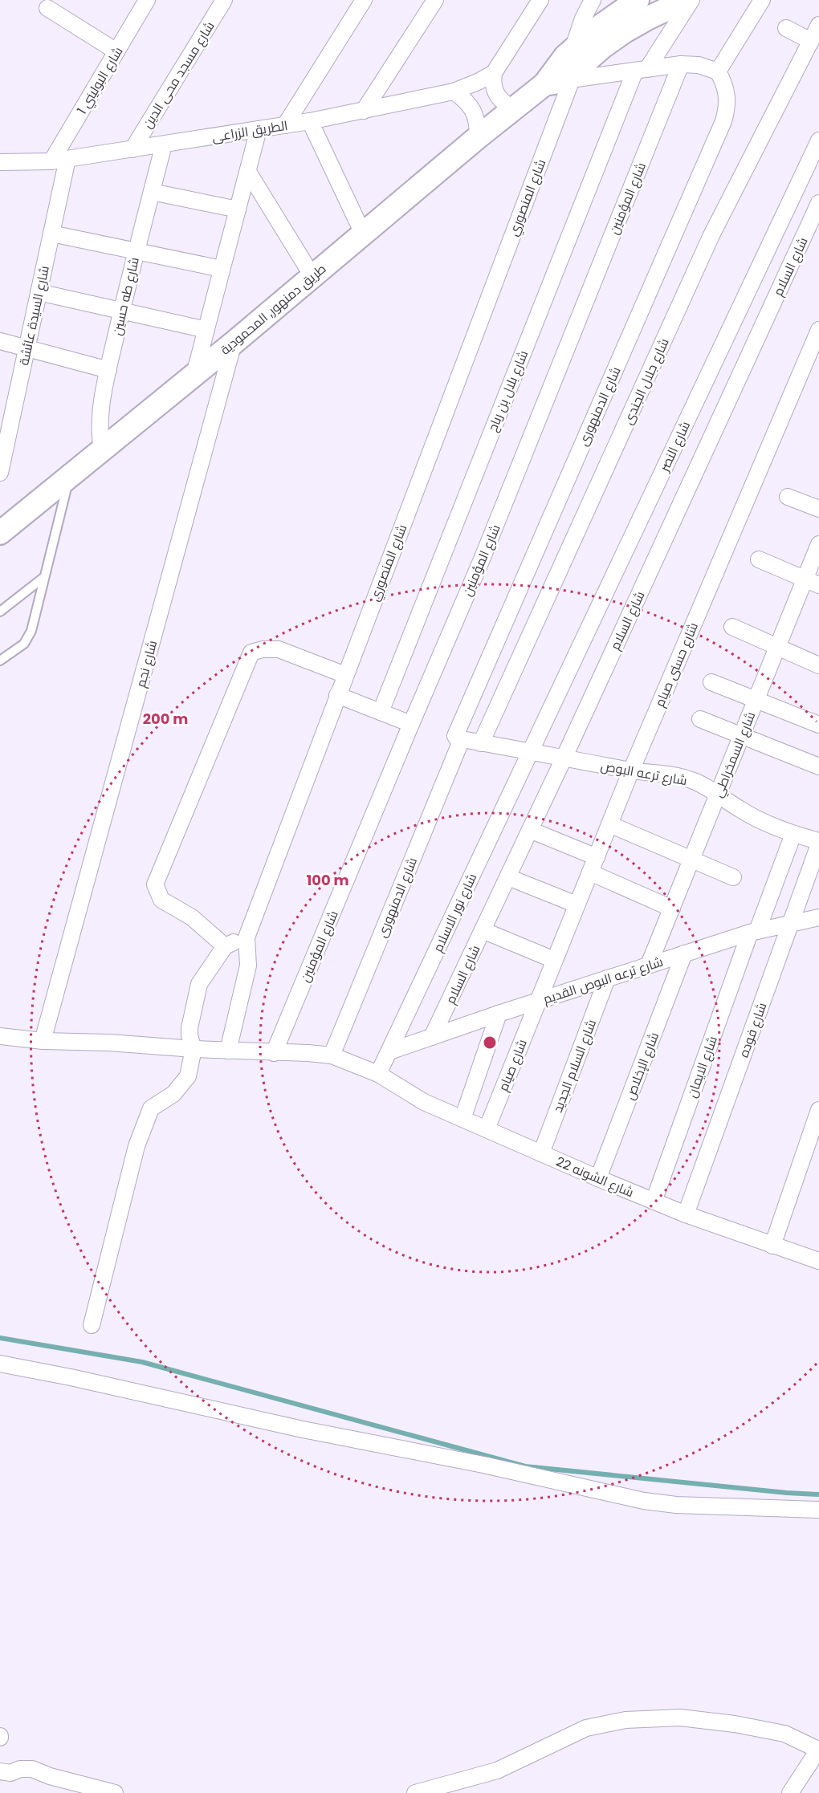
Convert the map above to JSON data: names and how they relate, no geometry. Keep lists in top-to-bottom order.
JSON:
{
  "streets": {
    "main road": ["طريق دمنهور, المحمودية"],
    "street": [
      "شارع مسجد محى الدين",
      "شارع البوليني 1",
      "الطريق الزراعى",
      "شارع المنصوري",
      "شارع المؤمنين",
      "شارع السلام",
      "شارع طه حسين",
      "شارع السيدة عائشة",
      "شارع جلال الجندى",
      "شارع بلال بن رباح",
      "شارع الدمنهورى",
      "شارع النصر",
      "شارع نجم",
      "شارع حسنى صيام",
      "شارع السمخراطي",
      "شارع ترعه البوص",
      "شارع نور الاسلام",
      "شارع ترعه البوص القديم",
      "شارع فوده",
      "شارع صيام",
      "شارع السلام الجديد",
      "شارع الإخلاص",
      "شارع الايمان",
      "شارع الشونه 22"
    ]
  },
  "crossings": [
    ["شارع مسجد محى الدين", "الطريق الزراعى"],
    ["شارع البوليني 1", "الطريق الزراعى"],
    ["الطريق الزراعى", "شارع طه حسين"],
    ["الطريق الزراعى", "شارع السيدة عائشة"],
    ["شارع المنصوري", "طريق دمنهور, المحمودية"],
    ["شارع المنصوري", "شارع الشونه 22"],
    ["شارع المؤمنين", "شارع الشونه 22"],
    ["شارع السلام", "شارع ترعه البوص"],
    ["شارع السلام", "شارع ترعه البوص القديم"],
    ["شارع طه حسين", "طريق دمنهور, المحمودية"],
    ["طريق دمنهور, المحمودية", "شارع نجم"],
    ["شارع جلال الجندى", "شارع ترعه البوص"],
    ["شارع الدمنهورى", "شارع ترعه البوص"],
    ["شارع الدمنهورى", "شارع الشونه 22"],
    ["شارع النصر", "شارع ترعه البوص"],
    ["شارع النصر", "شارع نور الاسلام"],
    ["شارع نجم", "شارع الشونه 22"],
    ["شارع حسنى صيام", "شارع ترعه البوص"],
    ["شارع حسنى صيام", "شارع ترعه البوص القديم"],
    ["شارع حسنى صيام", "شارع صيام"],
    ["شارع السمخراطي", "شارع ترعه البوص"],
    ["شارع السمخراطي", "شارع ترعه البوص القديم"],
    ["شارع ترعه البوص", "شارع نور الاسلام"],
    ["شارع ترعه البوص", "شارع فوده"],
    ["شارع نور الاسلام", "شارع ترعه البوص القديم"],
    ["شارع نور الاسلام", "شارع الشونه 22"],
    ["شارع ترعه البوص القديم", "شارع فوده"],
    ["شارع ترعه البوص القديم", "شارع صيام"],
    ["شارع ترعه البوص القديم", "شارع السلام الجديد"],
    ["شارع ترعه البوص القديم", "شارع الإخلاص"],
    ["شارع ترعه البوص القديم", "شارع الايمان"],
    ["شارع فوده", "شارع الشونه 22"],
    ["شارع صيام", "شارع الشونه 22"],
    ["شارع السلام الجديد", "شارع الشونه 22"],
    ["شارع الإخلاص", "شارع الشونه 22"],
    ["شارع الايمان", "شارع الشونه 22"]
  ],
  "rings": ["200 m", "100 m"]
}
